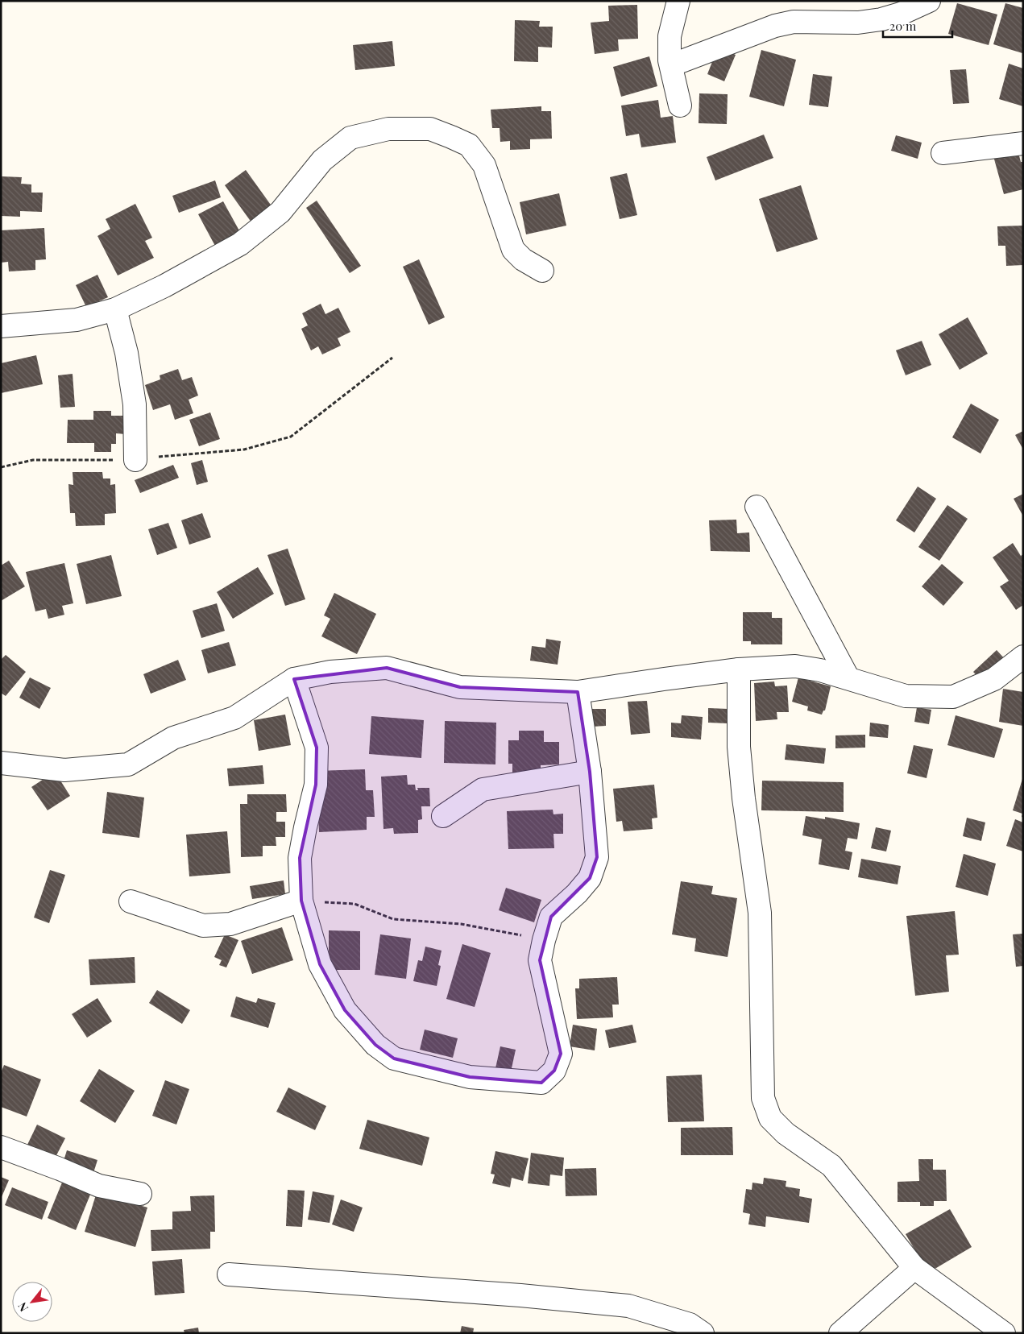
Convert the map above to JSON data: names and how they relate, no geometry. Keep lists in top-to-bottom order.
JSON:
{
  "scale_bar": "20 m",
  "north": "bottom left"
}
